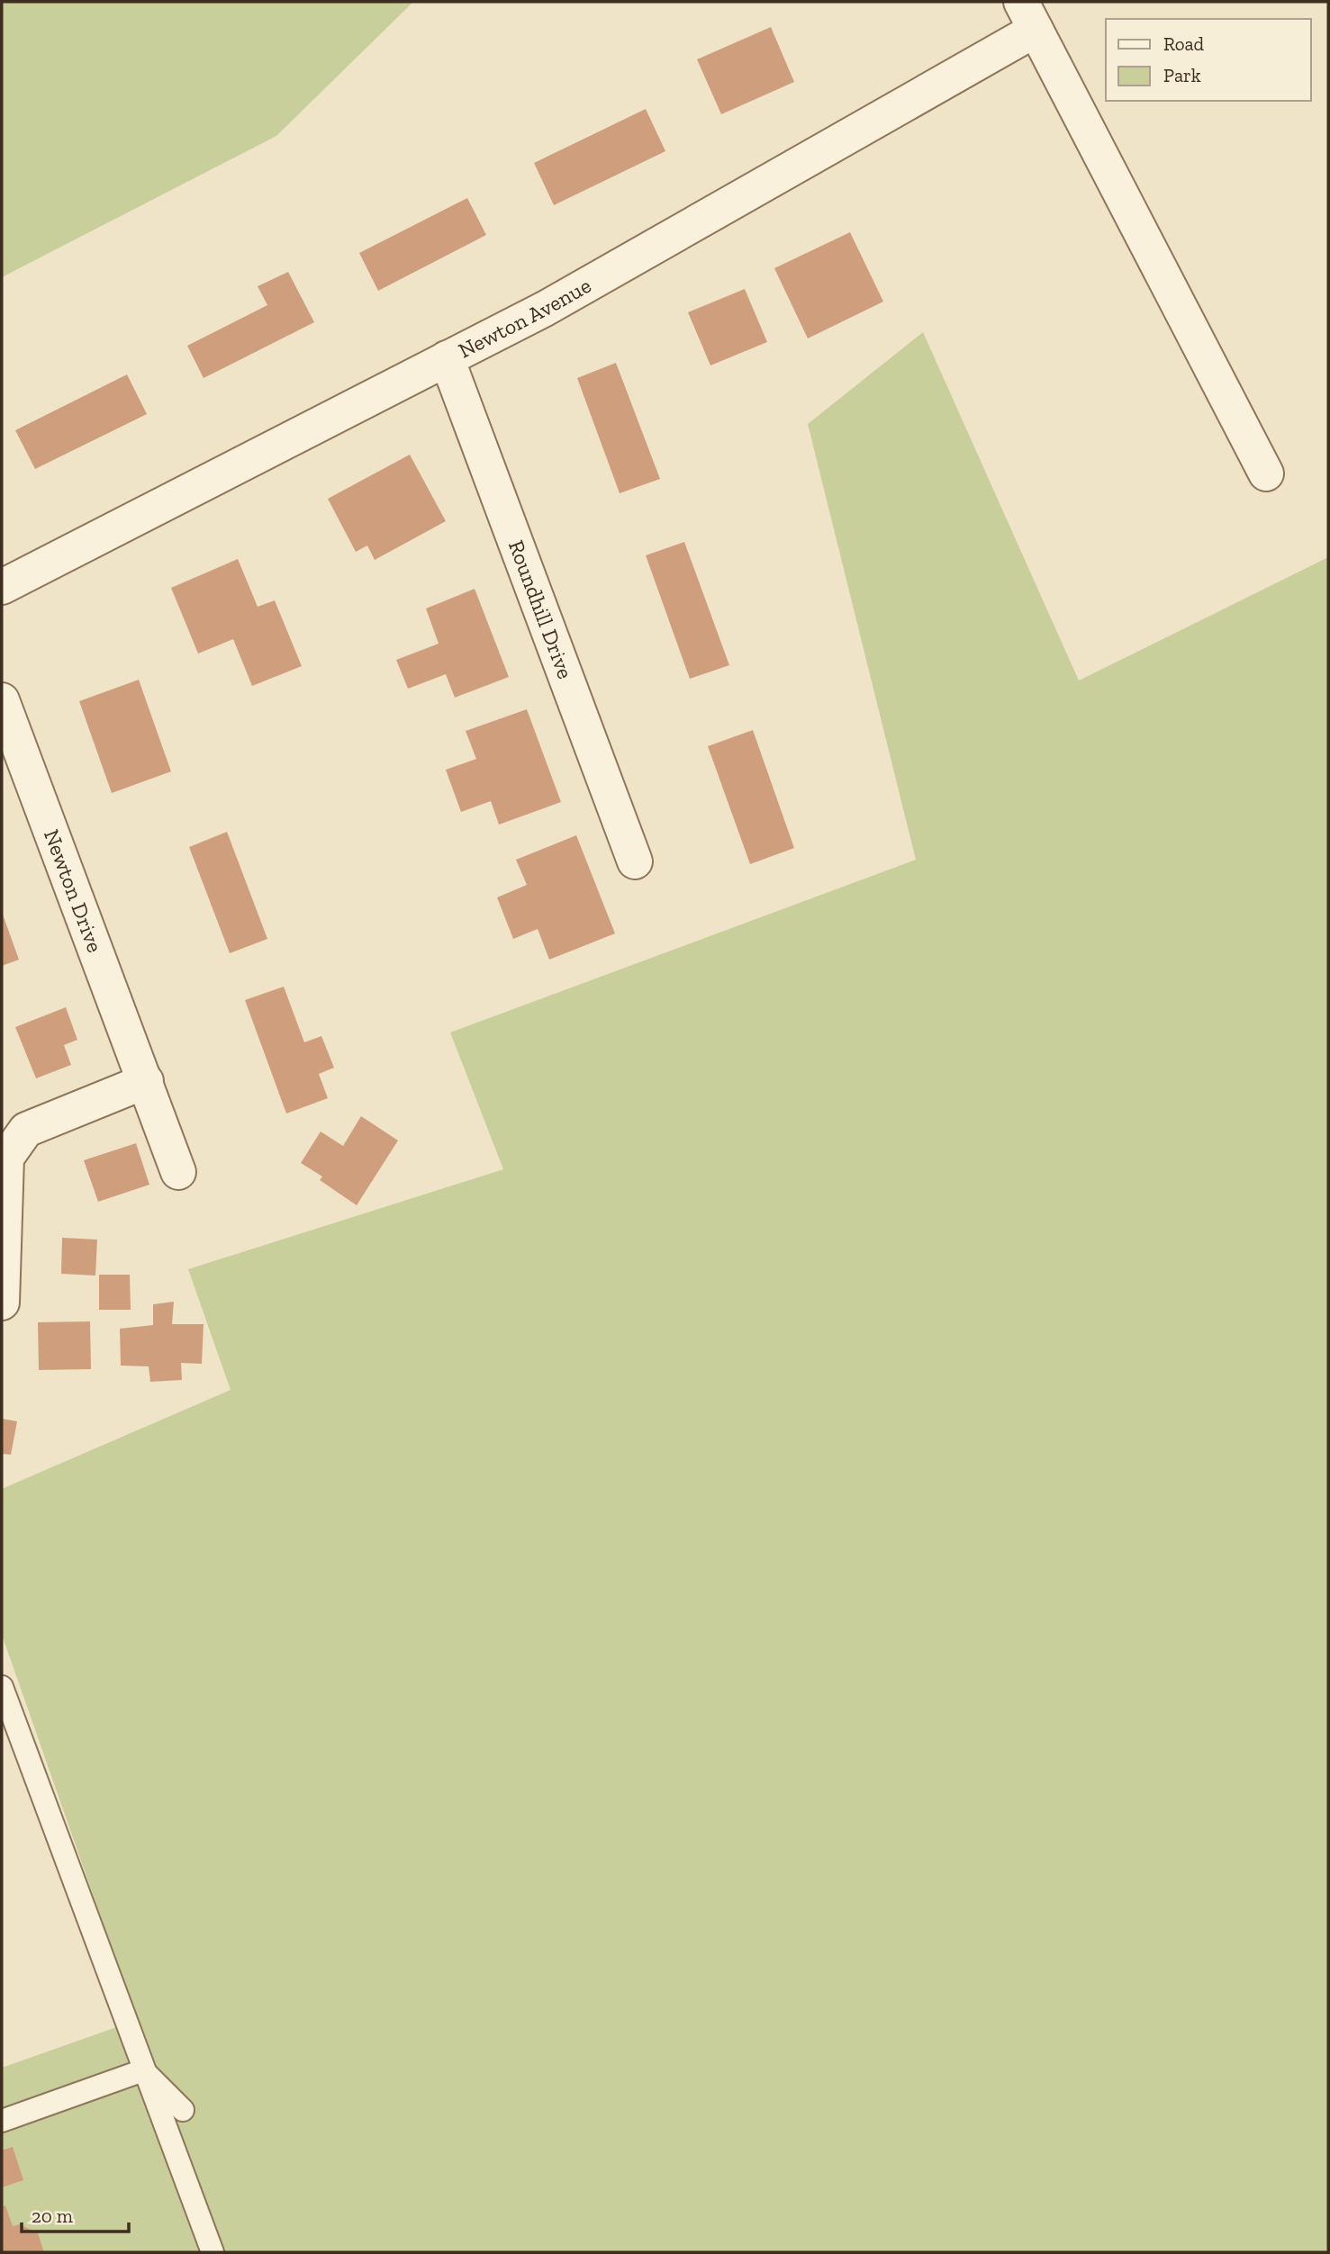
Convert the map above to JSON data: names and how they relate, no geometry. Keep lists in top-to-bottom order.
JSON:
{
  "streets": {
    "street": ["Newton Avenue", "Roundhill Drive", "Newton Drive"]
  },
  "crossings": [
    ["Newton Avenue", "Roundhill Drive"]
  ],
  "legend": ["Road", "Park"],
  "scale_bar": "20 m"
}
